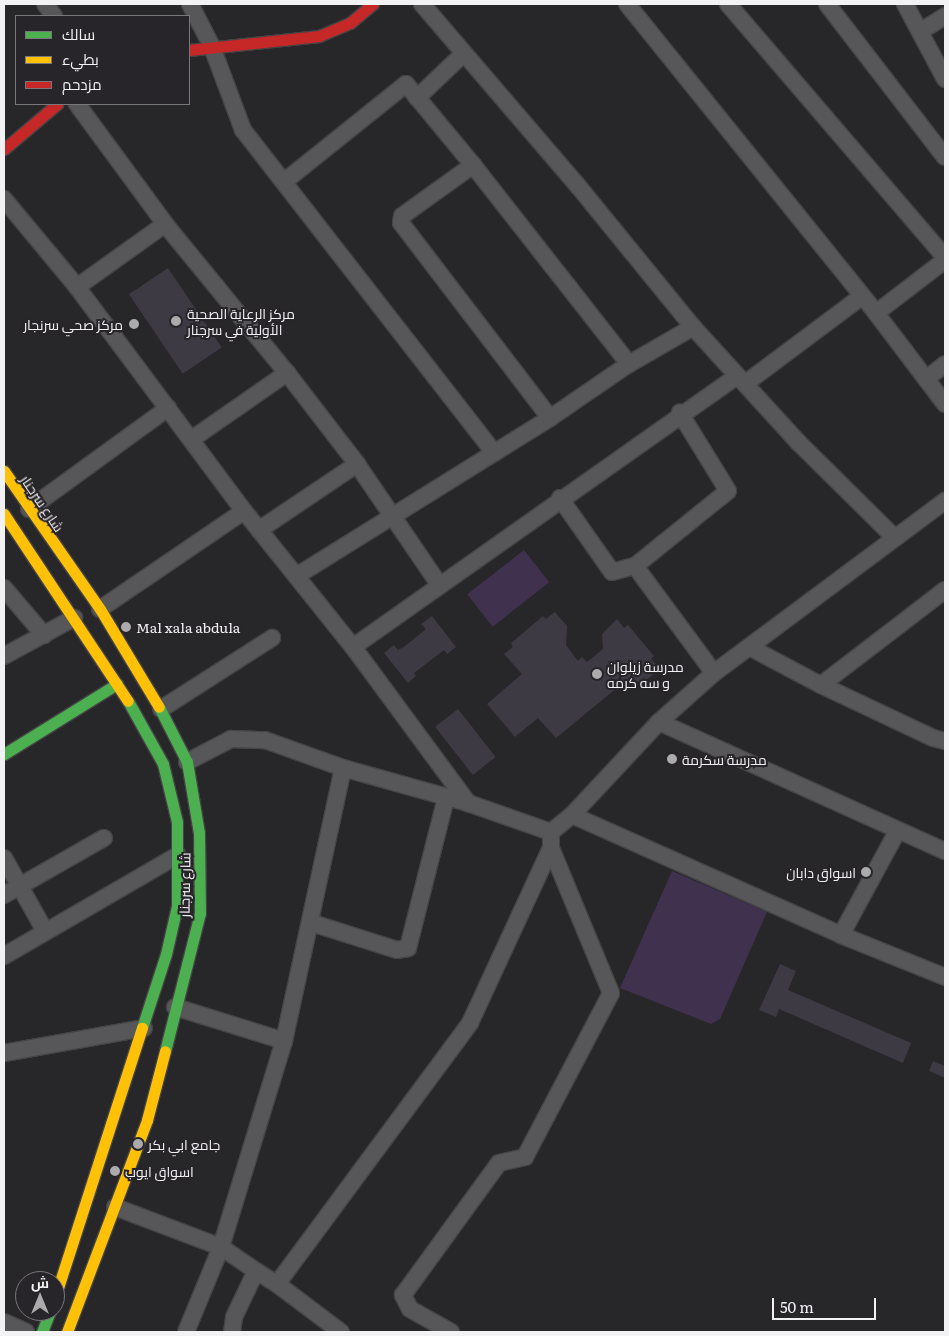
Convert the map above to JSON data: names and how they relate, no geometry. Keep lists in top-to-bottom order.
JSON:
{
  "streets": {
    "street": ["شارع سرجنار"]
  },
  "places": [
    "مركز الرعاية الصحية الأولية في سرجنار",
    "مركز صحي سرنجار",
    "Mal xala abdula",
    "مدرسة زيلوان و سه كرمه",
    "مدرسة سكرمة",
    "اسواق دابان",
    "جامع ابي بكر",
    "اسواق ايوب"
  ],
  "legend": ["سالك", "بطيء", "مزدحم"],
  "scale_bar": "50 m",
  "north": "top"
}
